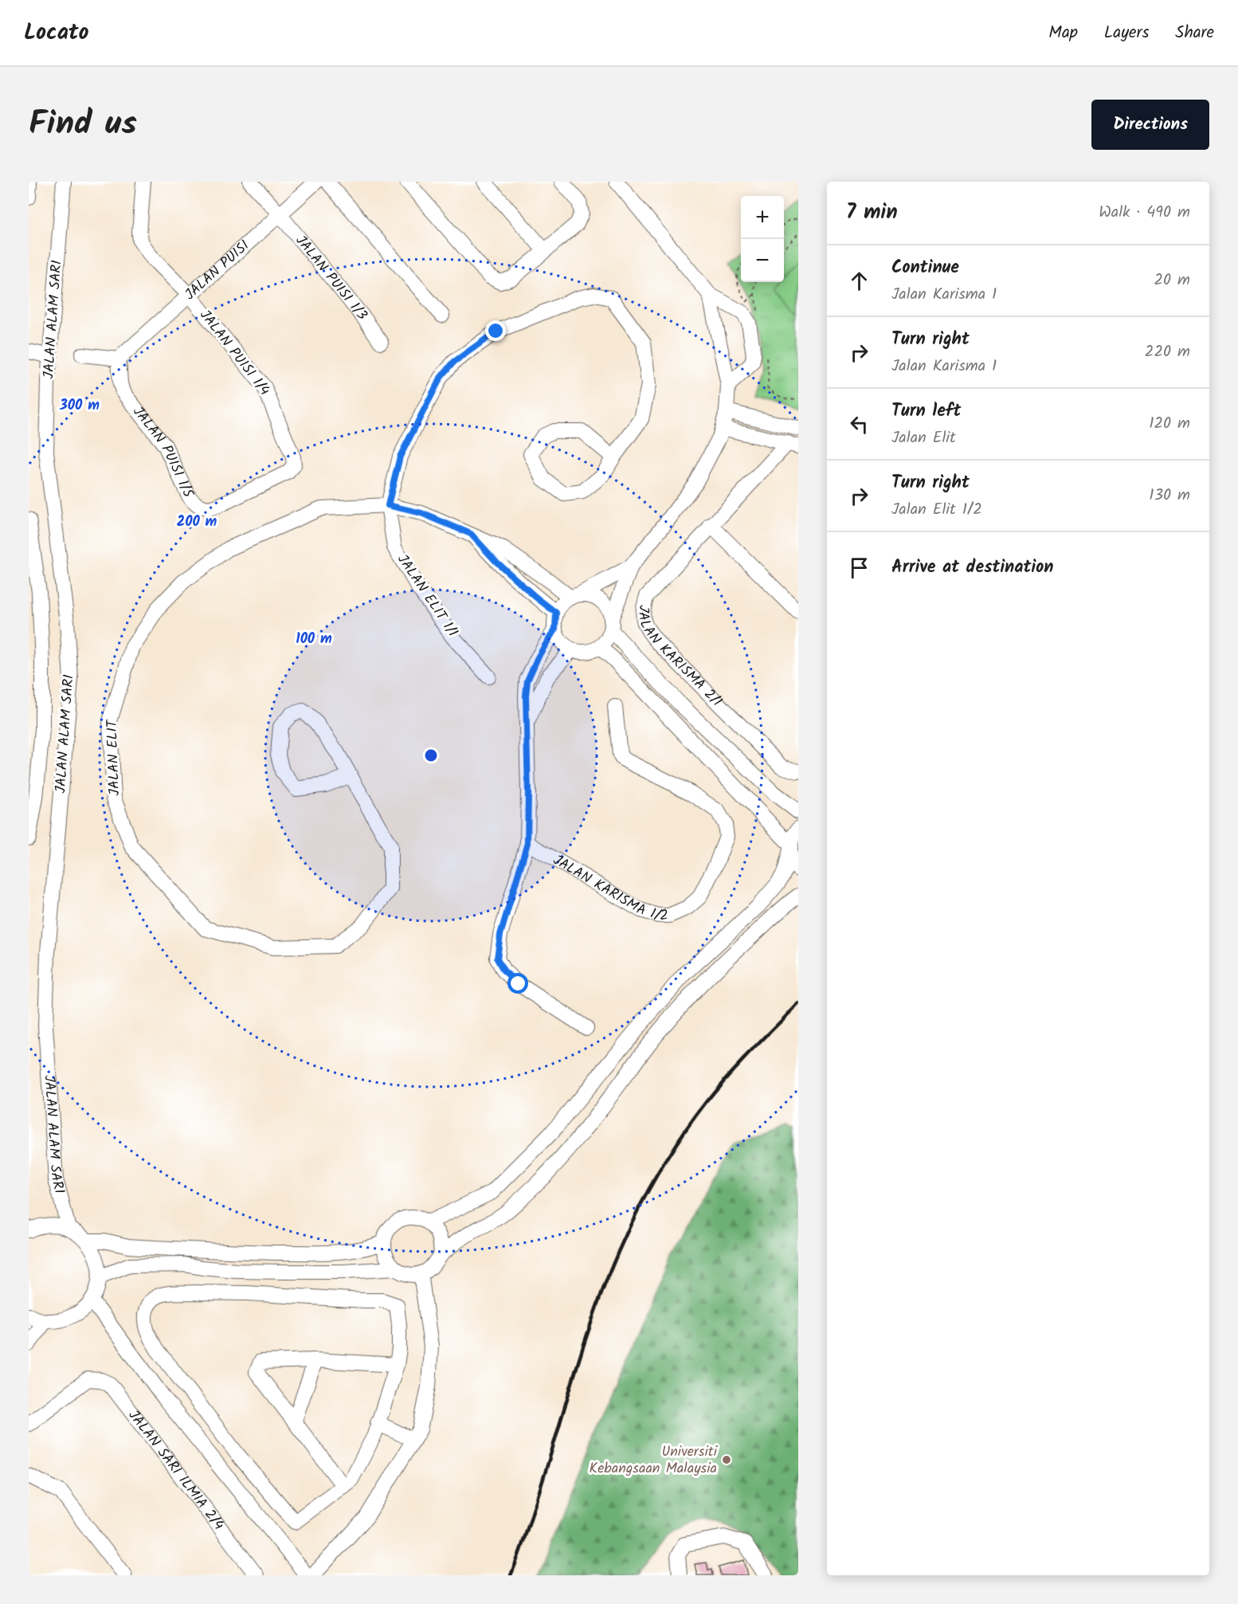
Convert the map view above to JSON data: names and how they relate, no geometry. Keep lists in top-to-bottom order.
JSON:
{
  "streets": {
    "street": [
      "JALAN PUISI",
      "JALAN PUISI 1/3",
      "JALAN ALAM SARI",
      "JALAN PUISI 1/4",
      "JALAN PUISI 1/5",
      "JALAN ELIT 1/1",
      "JALAN KARISMA 2/1",
      "JALAN ELIT",
      "JALAN KARISMA 1/2",
      "JALAN SARI ILMIA 2/4"
    ]
  },
  "crossings": [
    ["JALAN PUISI", "JALAN PUISI 1/3"],
    ["JALAN PUISI", "JALAN PUISI 1/4"],
    ["JALAN PUISI", "JALAN PUISI 1/5"],
    ["JALAN PUISI 1/4", "JALAN PUISI 1/5"],
    ["JALAN ELIT 1/1", "JALAN ELIT"]
  ],
  "places": ["Universiti Kebangsaan Malaysia"],
  "page": {
    "header": "Locato",
    "nav": ["Map", "Layers", "Share"],
    "title": "Find us",
    "buttons": "Directions",
    "heading": ["7 min", "Walk · 490 m"],
    "map_buttons": ["+", "−"],
    "list": [
      ["Continue", "Jalan Karisma 1", "20 m"],
      ["Turn right", "Jalan Karisma 1", "220 m"],
      ["Turn left", "Jalan Elit", "120 m"],
      ["Turn right", "Jalan Elit 1/2", "130 m"],
      "Arrive at destination"
    ]
  },
  "rings": ["300 m", "200 m", "100 m"]
}
